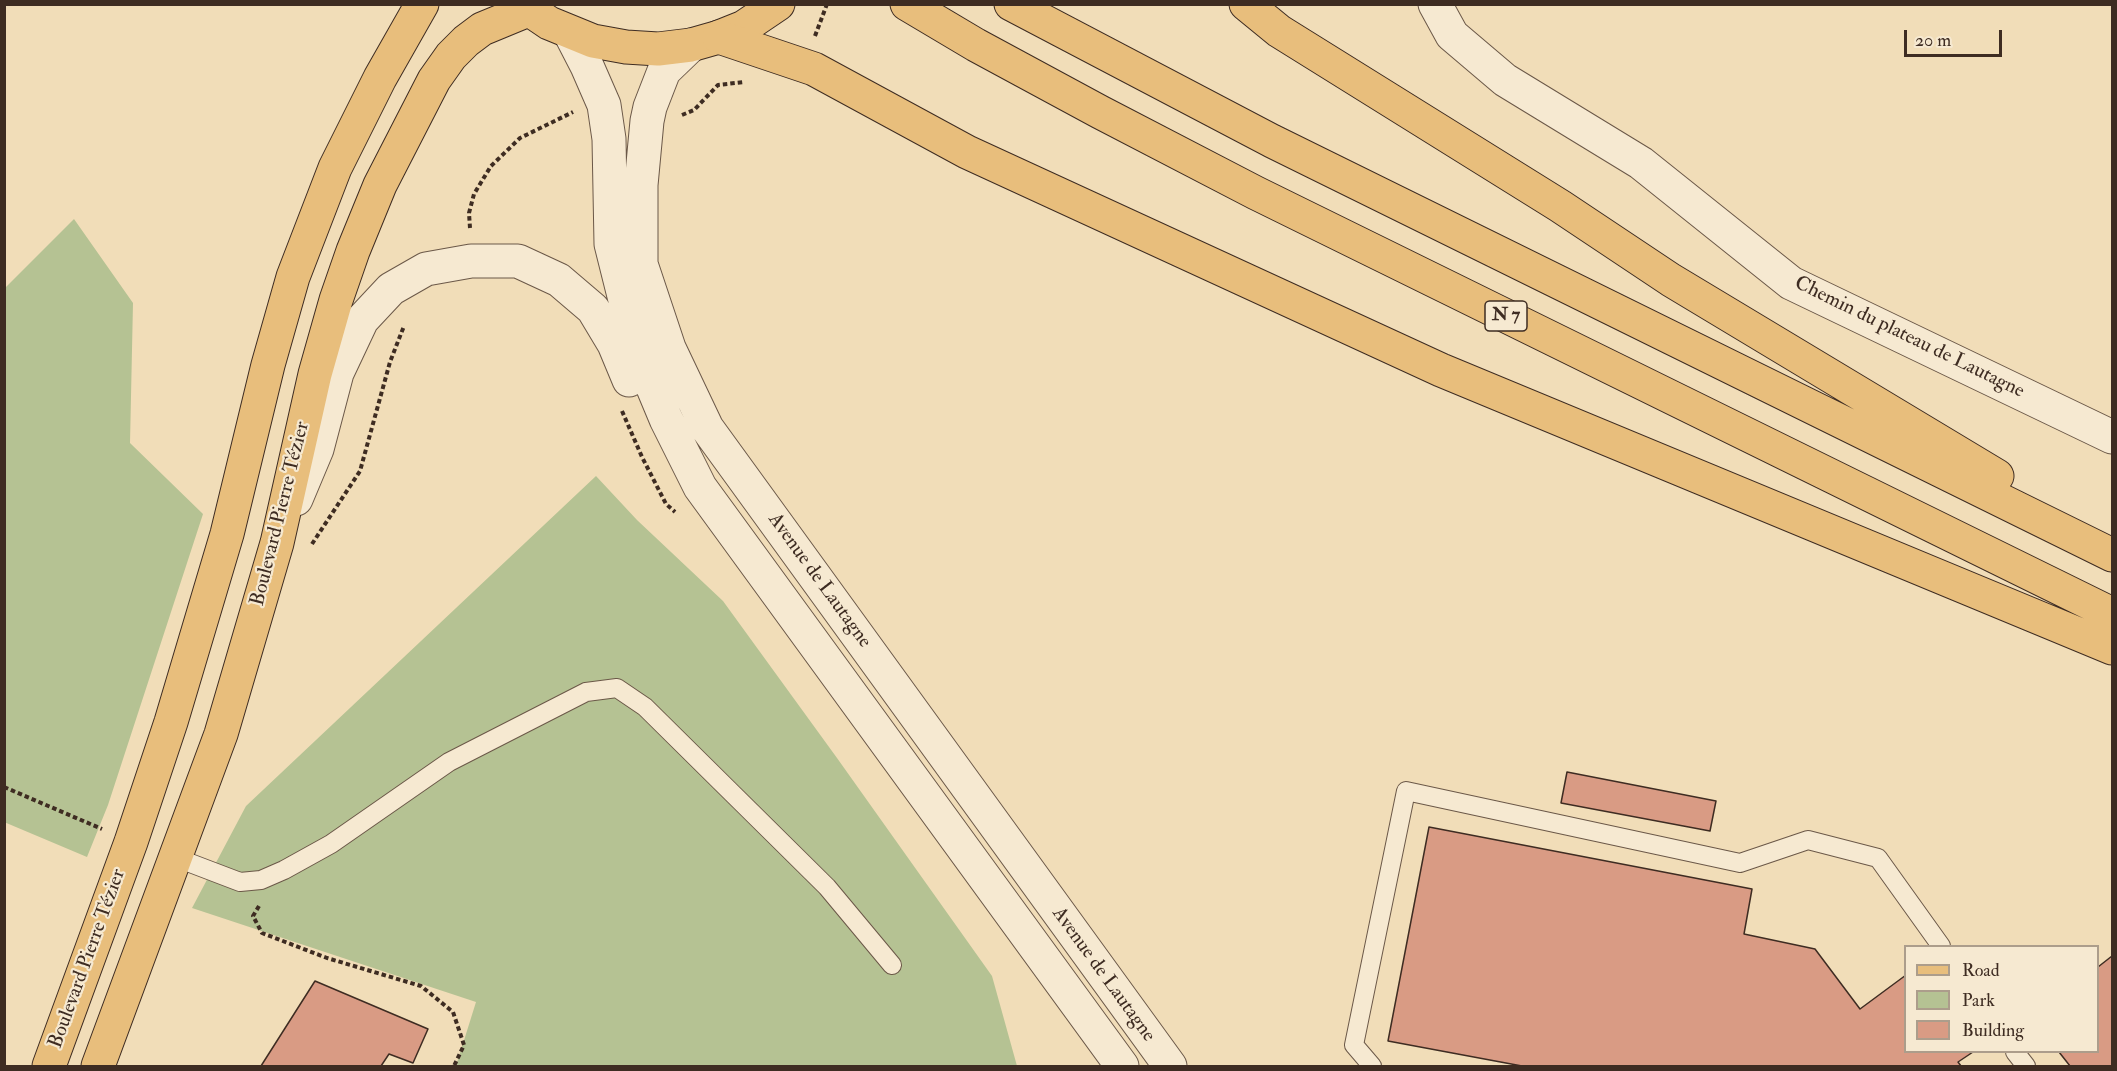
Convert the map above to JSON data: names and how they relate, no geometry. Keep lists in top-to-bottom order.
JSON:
{
  "streets": {
    "main road": ["N 7", "Boulevard Pierre Tézier"],
    "street": ["Chemin du plateau de Lautagne", "Avenue de Lautagne"]
  },
  "legend": ["Road", "Park", "Building"],
  "scale_bar": "20 m"
}
